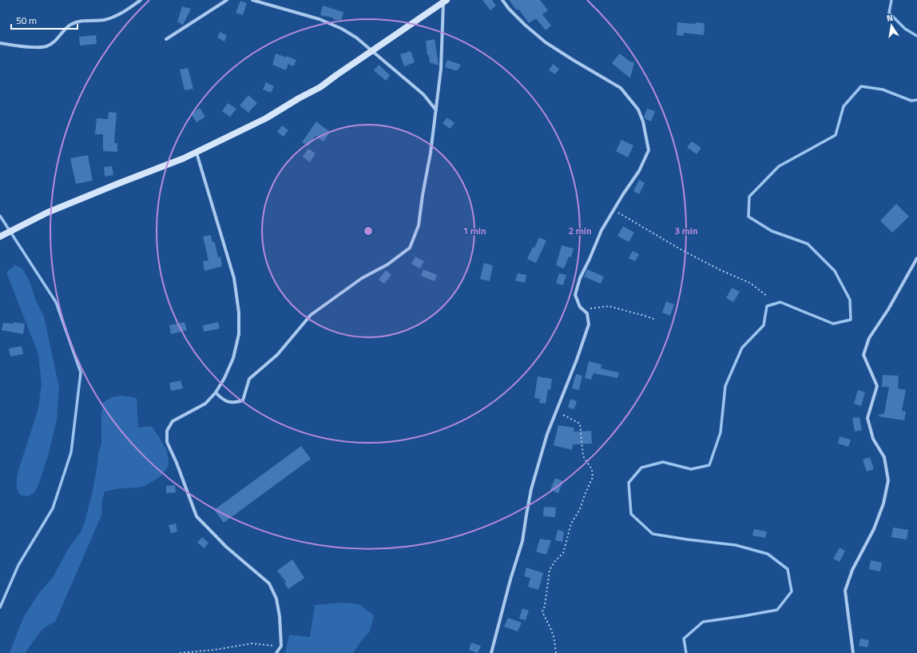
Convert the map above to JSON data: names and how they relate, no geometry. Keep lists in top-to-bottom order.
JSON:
{
  "scale_bar": "50 m",
  "north": "top",
  "rings": ["1 min", "2 min", "3 min"]
}
